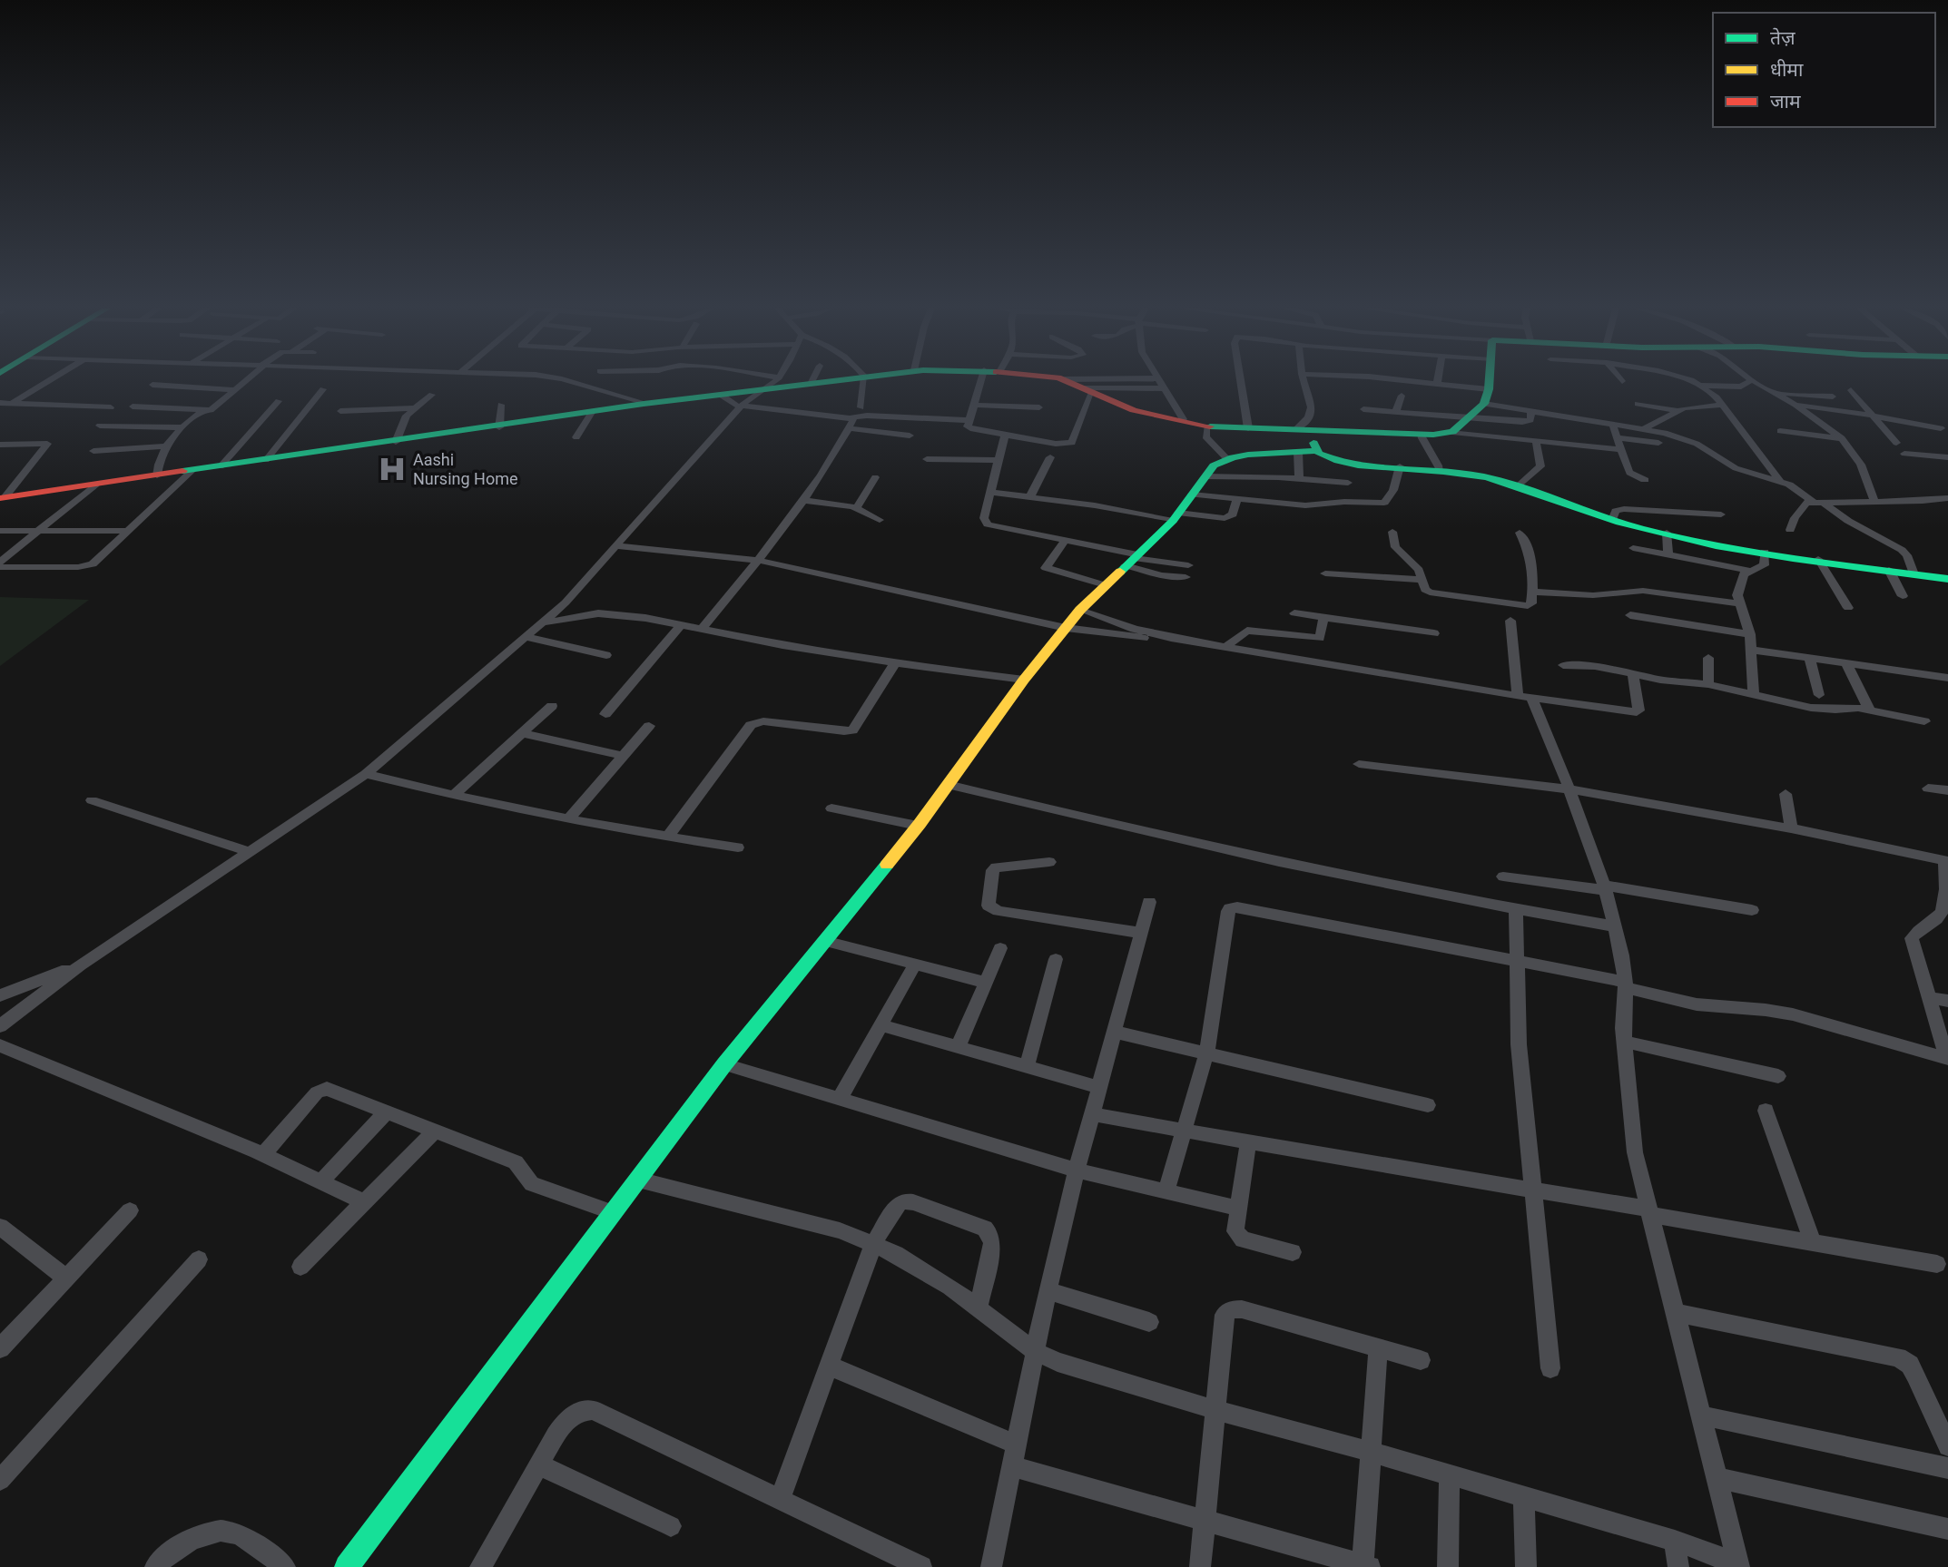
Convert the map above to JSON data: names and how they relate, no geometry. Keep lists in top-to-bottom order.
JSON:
{
  "places": {
    "hospital": ["Aashi Nursing Home"]
  },
  "legend": ["तेज़", "धीमा", "जाम"]
}
